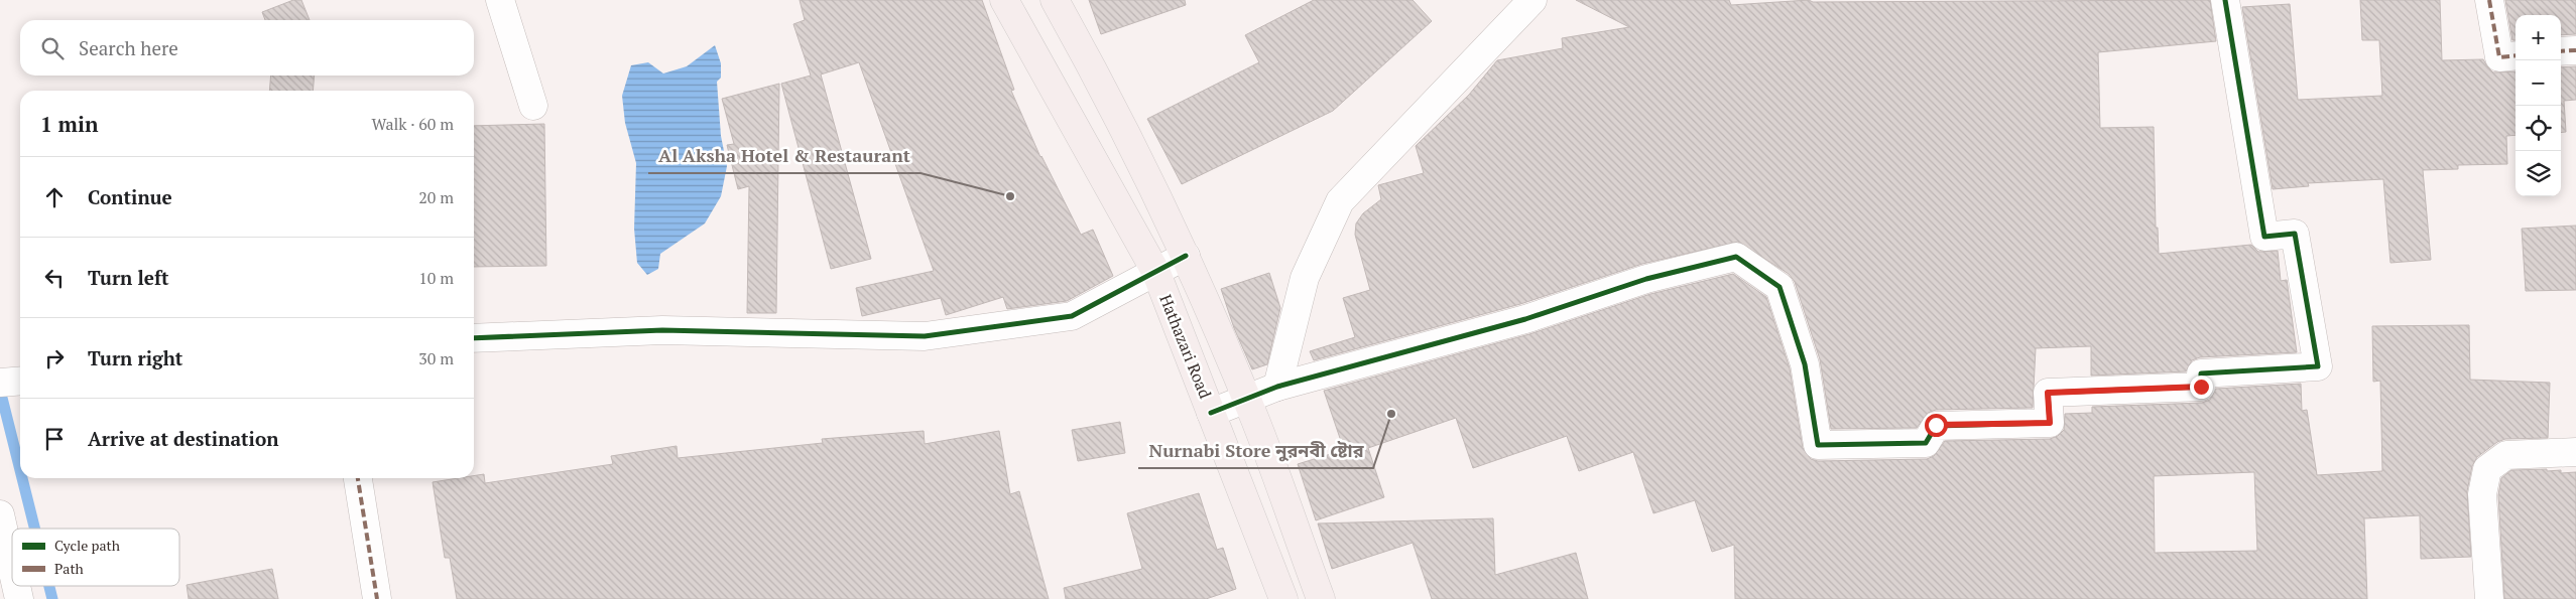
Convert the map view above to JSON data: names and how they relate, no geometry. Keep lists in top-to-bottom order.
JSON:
{
  "streets": {
    "highway": ["Hathazari Road"]
  },
  "places": ["Al Aksha Hotel & Restaurant", "Nurnabi Store নুরনবী ষ্টোর"],
  "legend": ["Cycle path", "Path"],
  "page": {
    "map_buttons": ["+", "−"],
    "search": "Search here",
    "heading": ["1 min", "Walk · 60 m"],
    "list": [
      ["Continue", "20 m"],
      ["Turn left", "10 m"],
      ["Turn right", "30 m"],
      "Arrive at destination"
    ]
  }
}
